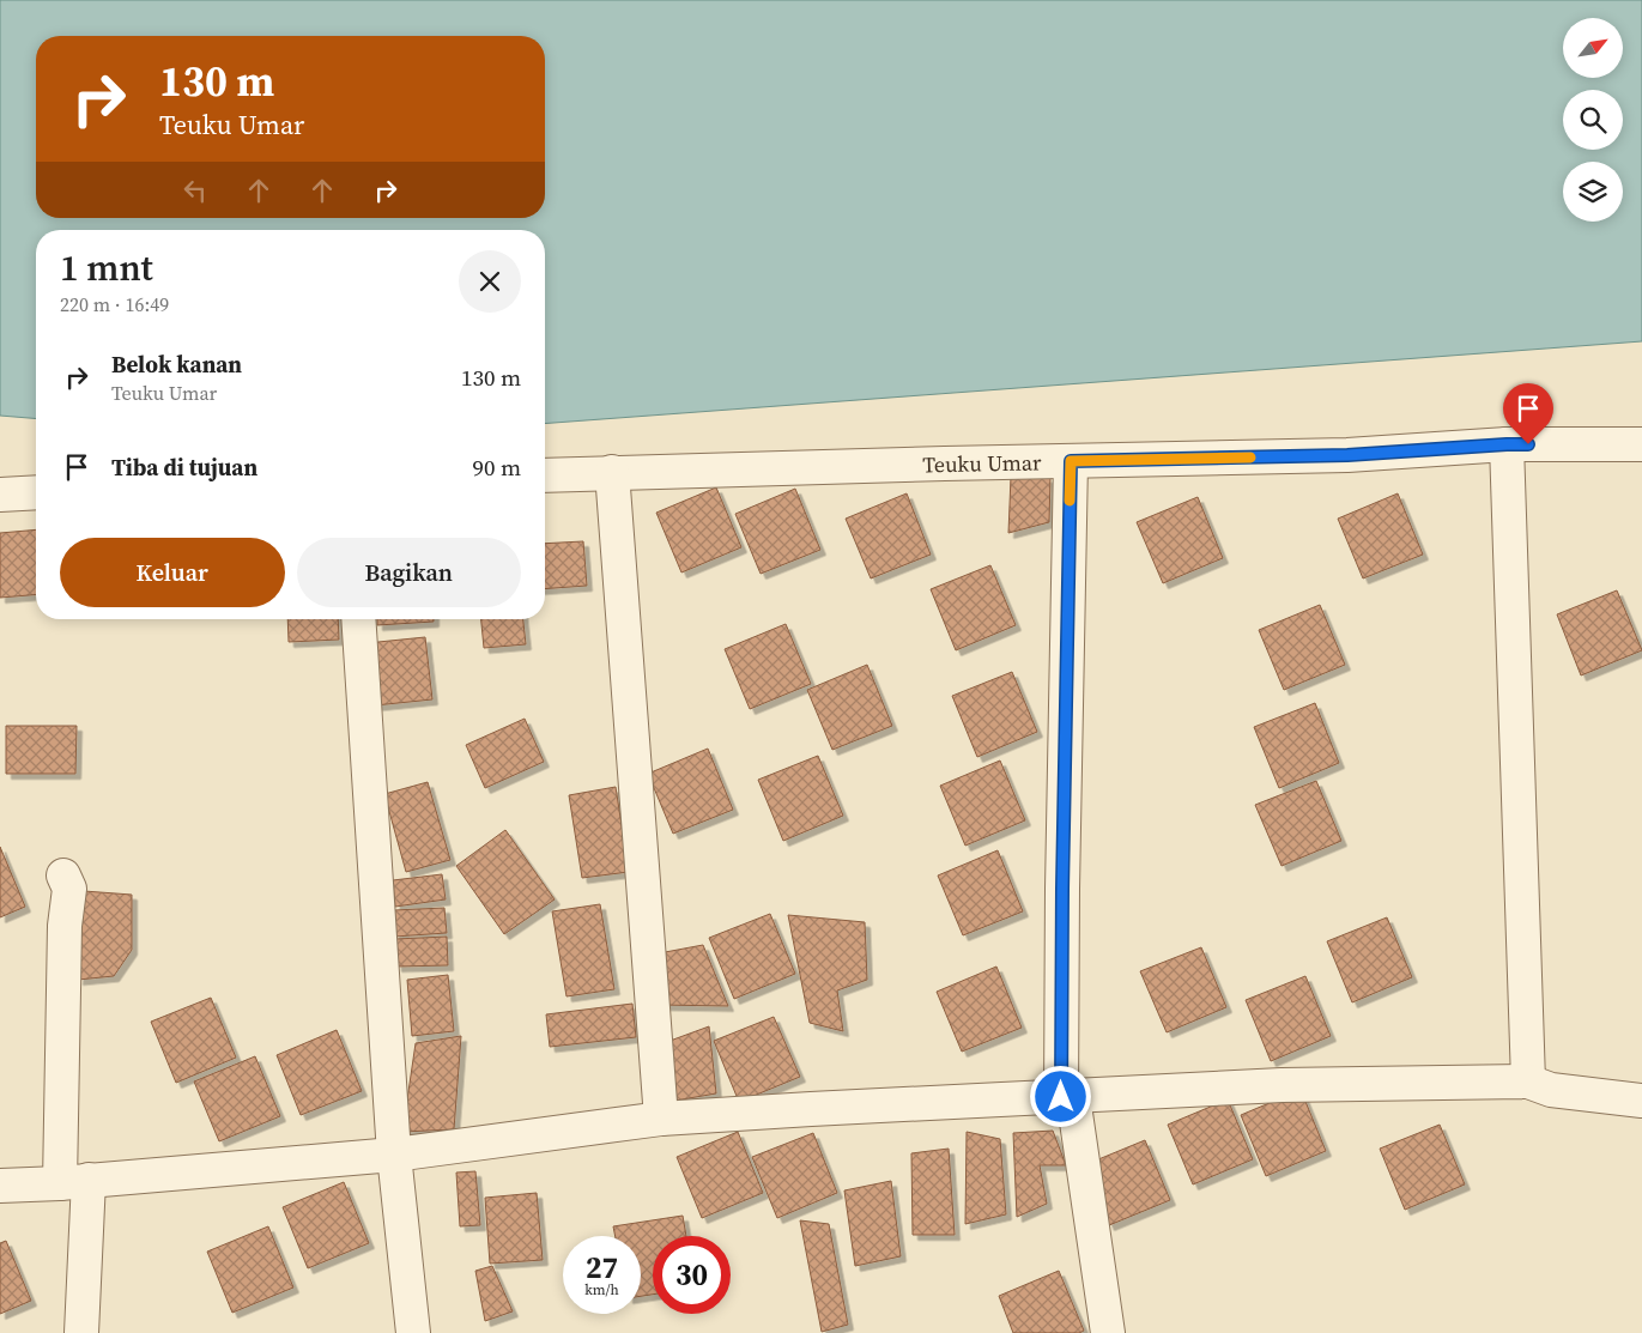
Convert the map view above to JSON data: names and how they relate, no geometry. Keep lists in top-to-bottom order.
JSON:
{
  "streets": {
    "street": ["Teuku Umar"]
  },
  "north": "top right",
  "page": {
    "turn": ["130 m", "Teuku Umar"],
    "heading": ["1 mnt", "220 m · 16:49"],
    "list": [
      {
        "name": "Belok kanan",
        "note": "Teuku Umar",
        "value": "130 m"
      },
      {
        "name": "Tiba di tujuan",
        "value": "90 m"
      }
    ],
    "buttons": ["Keluar", "Bagikan"],
    "speed": "27 km/h",
    "limit": "30"
  }
}
